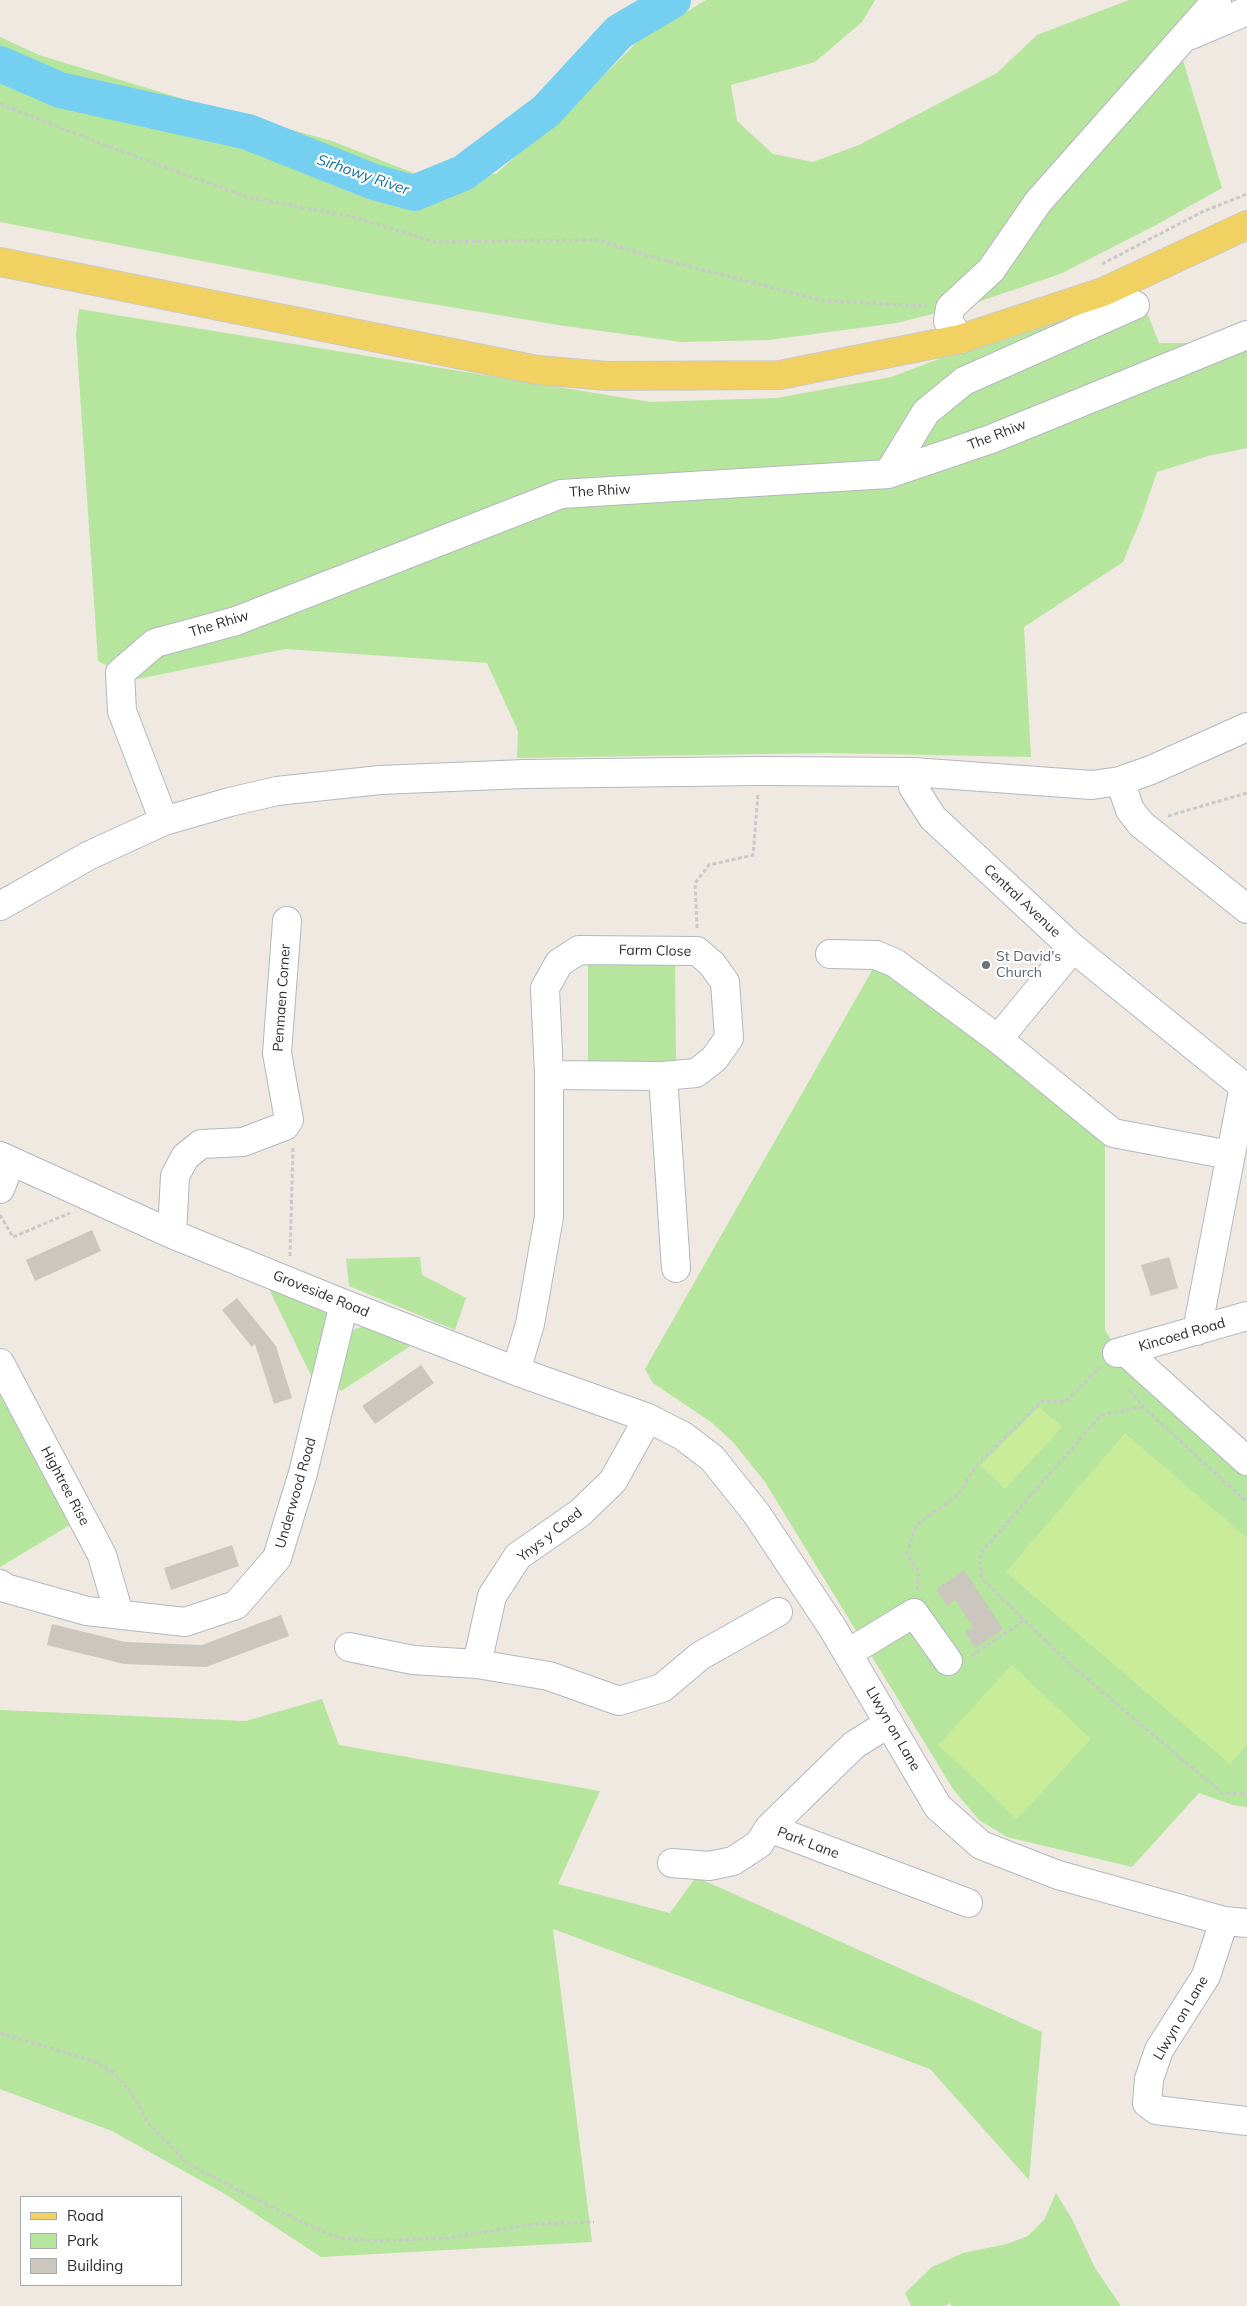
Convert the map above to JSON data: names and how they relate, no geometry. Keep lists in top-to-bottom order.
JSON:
{
  "streets": {
    "street": [
      "The Rhiw",
      "Central Avenue",
      "Farm Close",
      "Penmaen Corner",
      "Groveside Road",
      "Kincoed Road",
      "Hightree Rise",
      "Underwood Road",
      "Ynys y Coed",
      "Llwyn on Lane",
      "Park Lane"
    ]
  },
  "crossings": [
    ["Farm Close", "Groveside Road"],
    ["Groveside Road", "Underwood Road"],
    ["Groveside Road", "Ynys y Coed"],
    ["Groveside Road", "Llwyn on Lane"],
    ["Hightree Rise", "Underwood Road"],
    ["Ynys y Coed", "Llwyn on Lane"],
    ["Llwyn on Lane", "Park Lane"]
  ],
  "water": ["Sirhowy River"],
  "places": ["St David's Church"],
  "legend": ["Road", "Park", "Building"]
}
